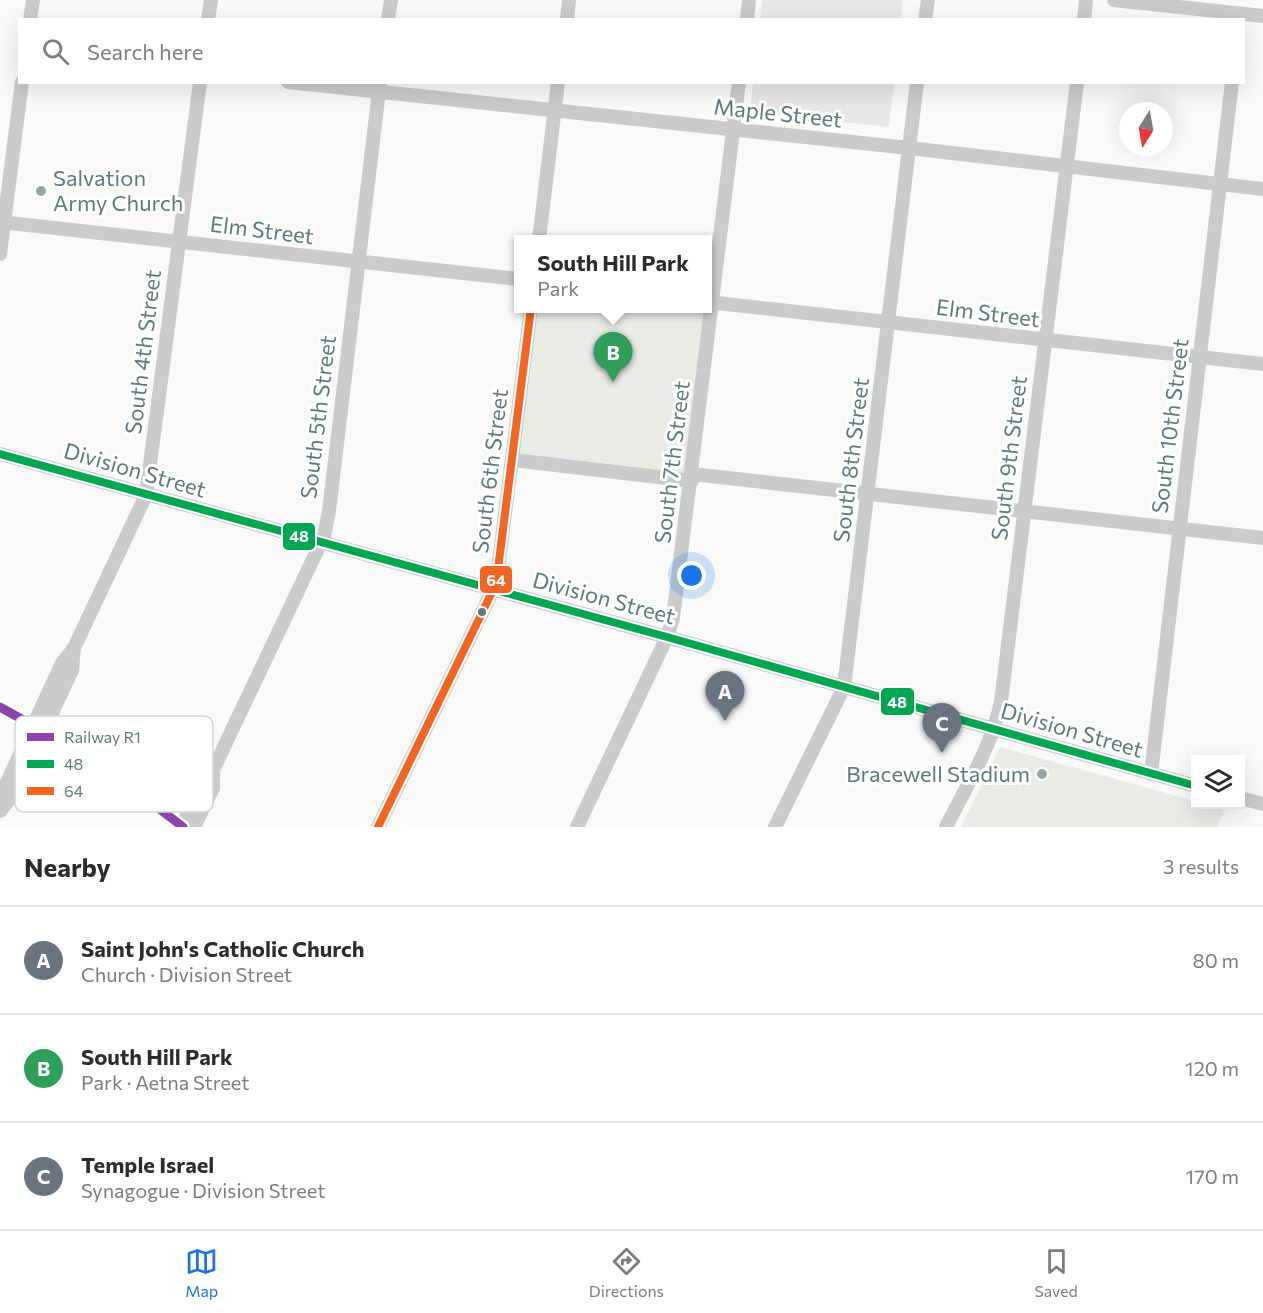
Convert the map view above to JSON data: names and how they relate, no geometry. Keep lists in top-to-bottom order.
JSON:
{
  "streets": {
    "street": [
      "Maple Street",
      "Elm Street",
      "South 4th Street",
      "South 5th Street",
      "South 10th Street",
      "South 9th Street",
      "South 8th Street",
      "South 7th Street",
      "Division Street",
      "South 6th Street"
    ]
  },
  "crossings": [
    ["Maple Street", "South 5th Street"],
    ["Maple Street", "South 10th Street"],
    ["Maple Street", "South 9th Street"],
    ["Maple Street", "South 8th Street"],
    ["Maple Street", "South 7th Street"],
    ["Elm Street", "South 4th Street"],
    ["Elm Street", "South 5th Street"],
    ["Elm Street", "South 10th Street"],
    ["Elm Street", "South 9th Street"],
    ["Elm Street", "South 8th Street"],
    ["South 4th Street", "Division Street"],
    ["South 5th Street", "Division Street"],
    ["South 10th Street", "Division Street"],
    ["South 9th Street", "Division Street"],
    ["South 8th Street", "Division Street"],
    ["South 7th Street", "Division Street"],
    ["Division Street", "South 6th Street"]
  ],
  "places": ["Salvation Army Church", "Bracewell Stadium"],
  "lines": ["transit line 64", "transit line 48", "rail line R1"],
  "legend": ["Railway R1", "48", "64"],
  "north": "bottom",
  "page": {
    "search": "Search here",
    "popup": ["South Hill Park", "Park"],
    "pins": ["B", "A", "C"],
    "heading": ["Nearby", "3 results"],
    "list": [
      {
        "mark": "A",
        "name": "Saint John's Catholic Church",
        "note": "Church · Division Street",
        "value": "80 m"
      },
      {
        "mark": "B",
        "name": "South Hill Park",
        "note": "Park · Aetna Street",
        "value": "120 m"
      },
      {
        "mark": "C",
        "name": "Temple Israel",
        "note": "Synagogue · Division Street",
        "value": "170 m"
      }
    ],
    "nav": ["Map", "Directions", "Saved"]
  }
}
